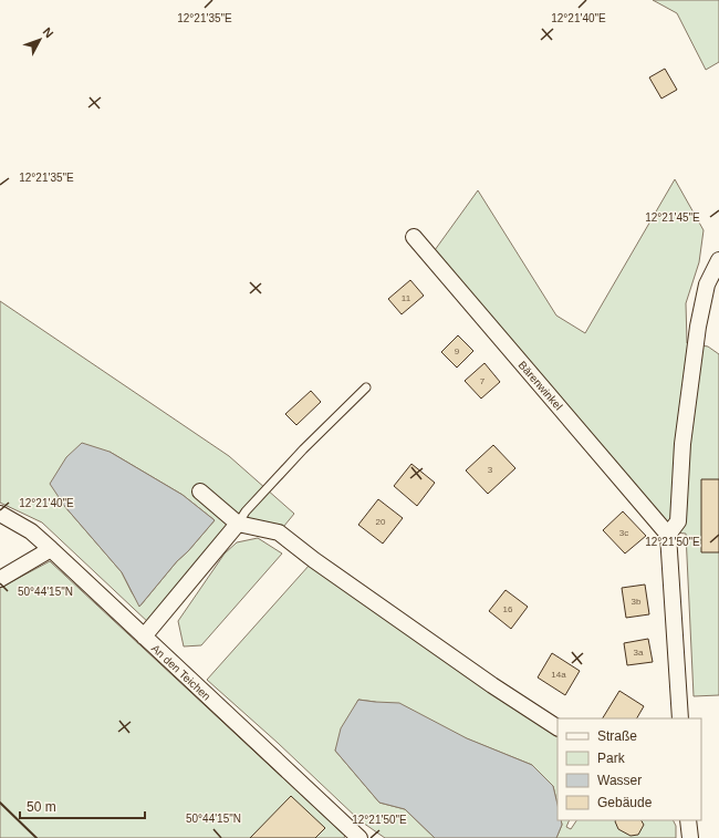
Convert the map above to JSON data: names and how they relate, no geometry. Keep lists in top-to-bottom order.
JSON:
{
  "streets": {
    "street": ["Bärenwinkel", "An den Teichen"]
  },
  "house_numbers": [
    "11",
    "9",
    "7",
    "3",
    "20",
    "3c",
    "3b",
    "16",
    "3a",
    "14a"
  ],
  "legend": [
    "Straße",
    "Park",
    "Wasser",
    "Gebäude"
  ],
  "scale_bar": "50 m",
  "north": "top right",
  "coordinates": [
    "12°21'35\"E",
    "12°21'40\"E",
    "12°21'45\"E",
    "12°21'50\"E",
    "50°44'15\"N"
  ]
}
